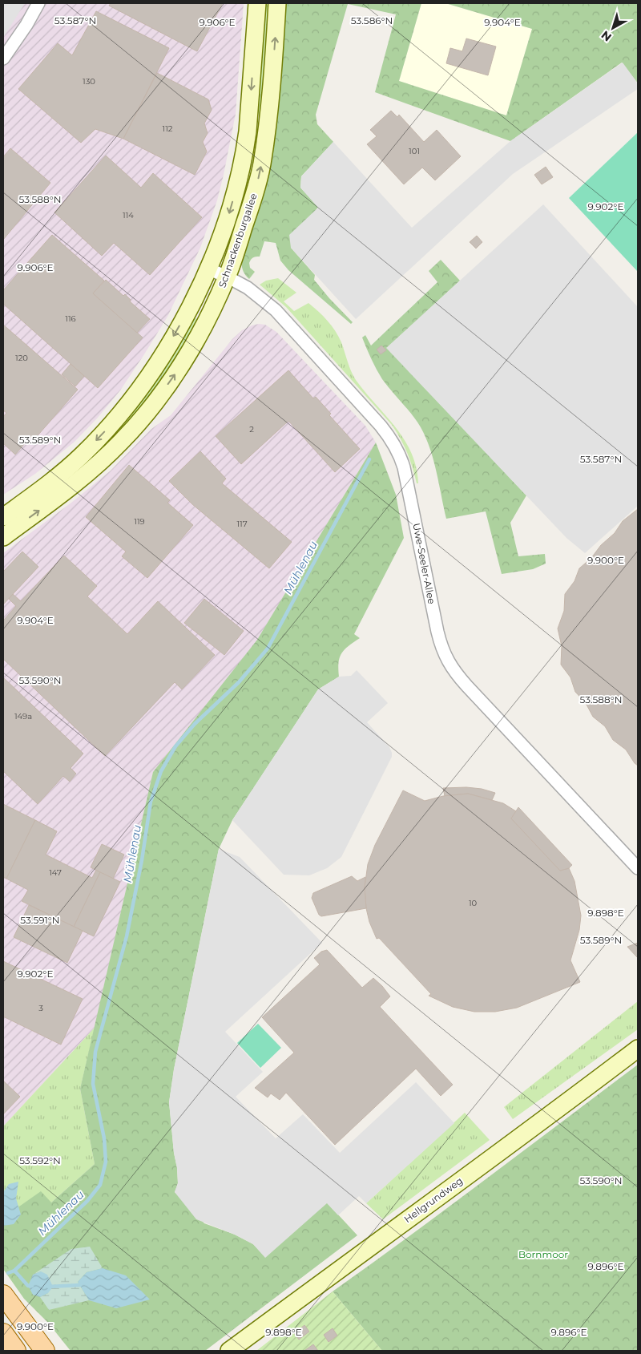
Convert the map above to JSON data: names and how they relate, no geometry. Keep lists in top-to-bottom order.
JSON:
{
  "streets": {
    "main road": ["Schnackenburgallee", "Hellgrundweg"],
    "street": ["Uwe-Seeler-Allee"]
  },
  "crossings": [
    ["Schnackenburgallee", "Uwe-Seeler-Allee"]
  ],
  "water": ["Mühlenau"],
  "parks": ["Bornmoor"],
  "house_numbers": [
    "130",
    "112",
    "101",
    "114",
    "116",
    "120",
    "2",
    "119",
    "117",
    "149a",
    "147",
    "10",
    "3"
  ],
  "north": "bottom left",
  "coordinates": [
    "53.587°N",
    "53.586°N",
    "9.906°E",
    "9.904°E",
    "53.588°N",
    "9.902°E",
    "53.589°N",
    "9.900°E",
    "53.590°N",
    "9.898°E",
    "53.591°N",
    "53.592°N",
    "9.896°E"
  ]
}
